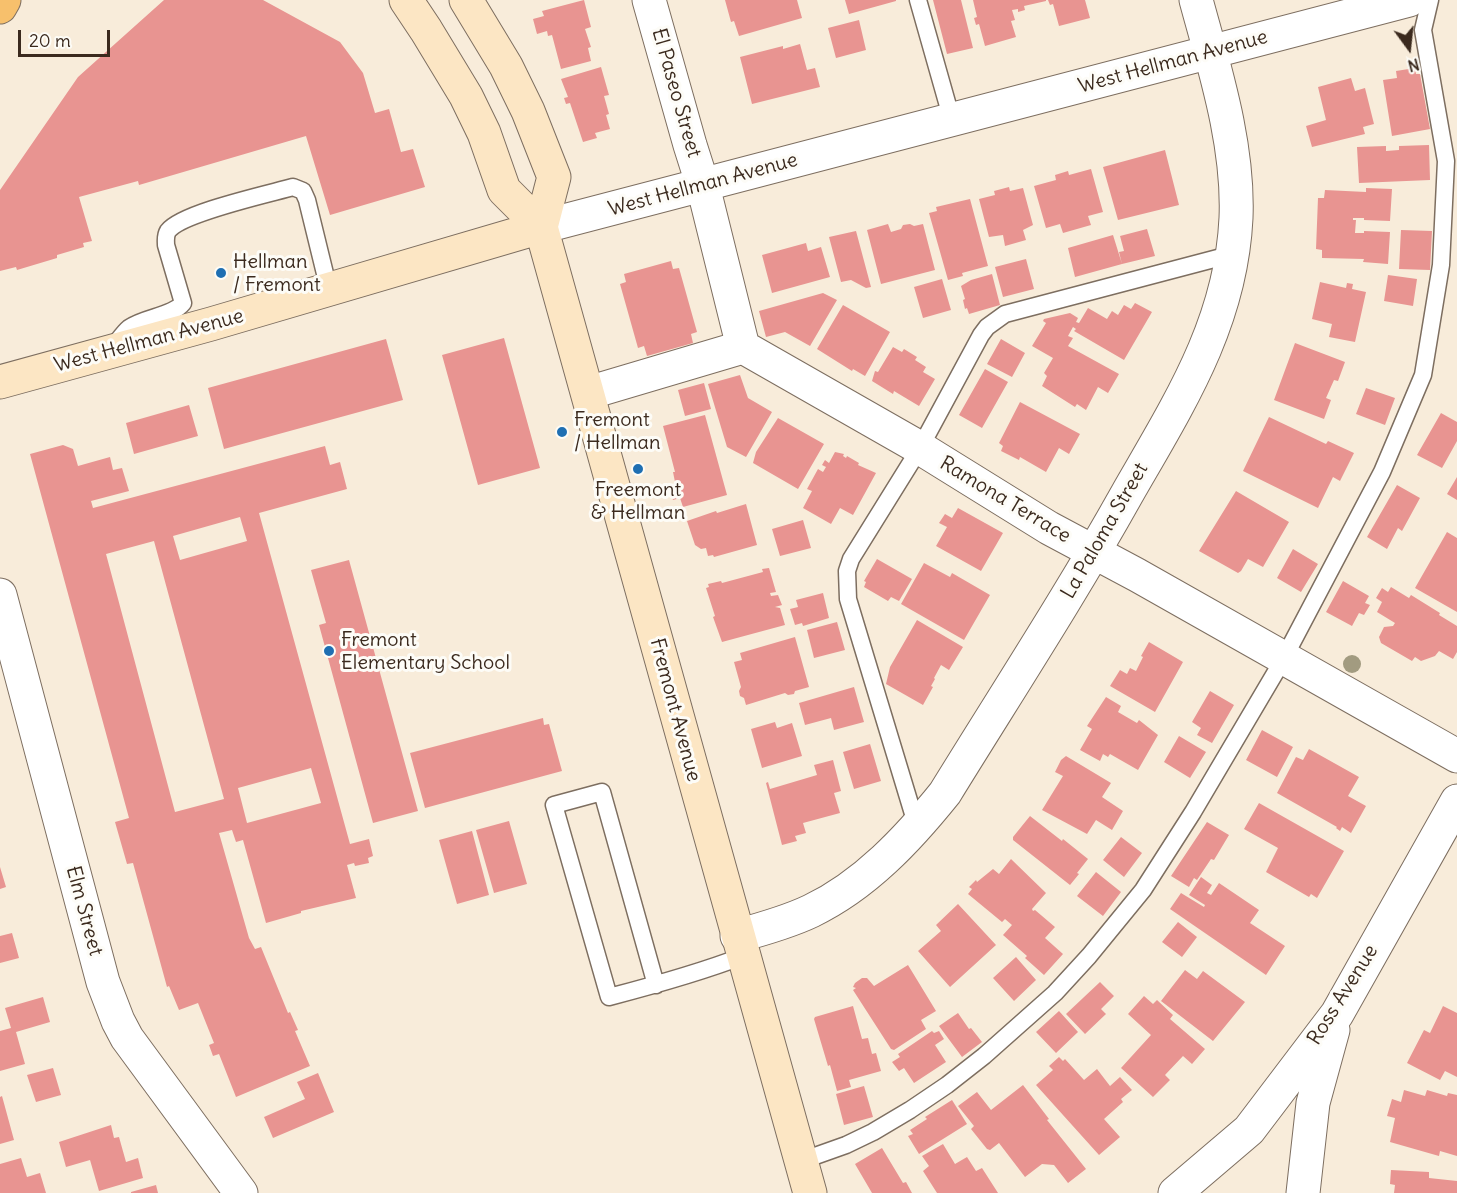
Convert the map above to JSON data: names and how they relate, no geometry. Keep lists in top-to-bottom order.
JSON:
{
  "streets": {
    "main road": ["West Hellman Avenue", "Fremont Avenue"],
    "street": [
      "El Paseo Street",
      "Ramona Terrace",
      "La Paloma Street",
      "Elm Street",
      "Ross Avenue"
    ]
  },
  "crossings": [
    ["West Hellman Avenue", "El Paseo Street"],
    ["West Hellman Avenue", "La Paloma Street"],
    ["West Hellman Avenue", "Fremont Avenue"],
    ["Ramona Terrace", "La Paloma Street"],
    ["La Paloma Street", "Fremont Avenue"]
  ],
  "places": [
    "Hellman / Fremont",
    "Fremont / Hellman",
    "Freemont & Hellman",
    "Fremont Elementary School"
  ],
  "scale_bar": "20 m",
  "north": "bottom"
}
